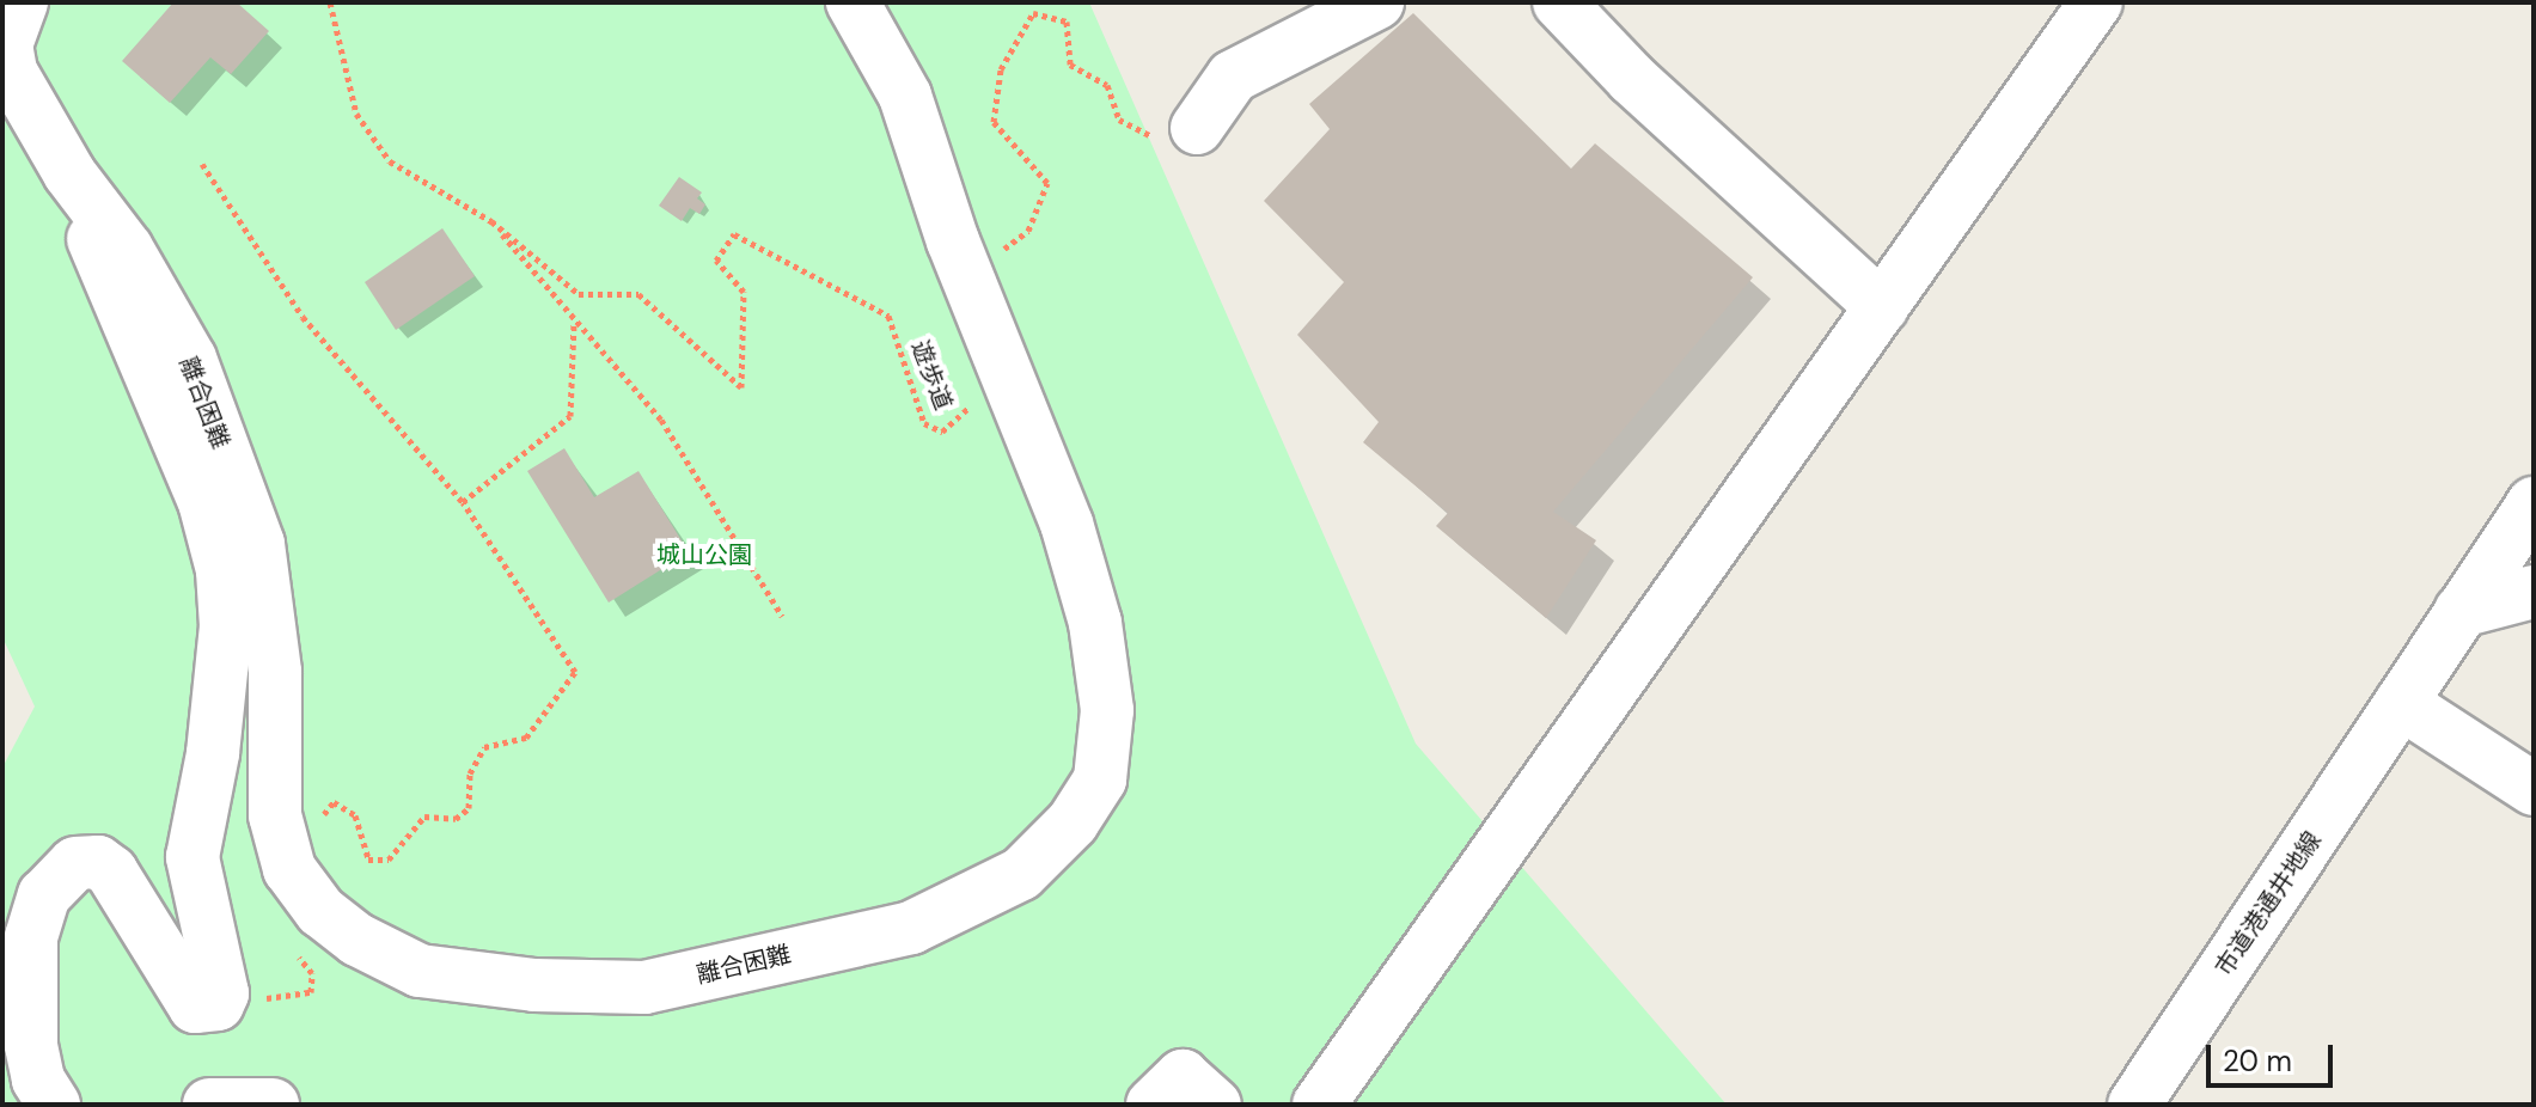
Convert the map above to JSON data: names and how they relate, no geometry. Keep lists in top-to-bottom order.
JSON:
{
  "streets": {
    "street": ["離合困難", "市道港通井地線"],
    "path": ["遊歩道"]
  },
  "parks": ["城山公園"],
  "scale_bar": "20 m"
}
